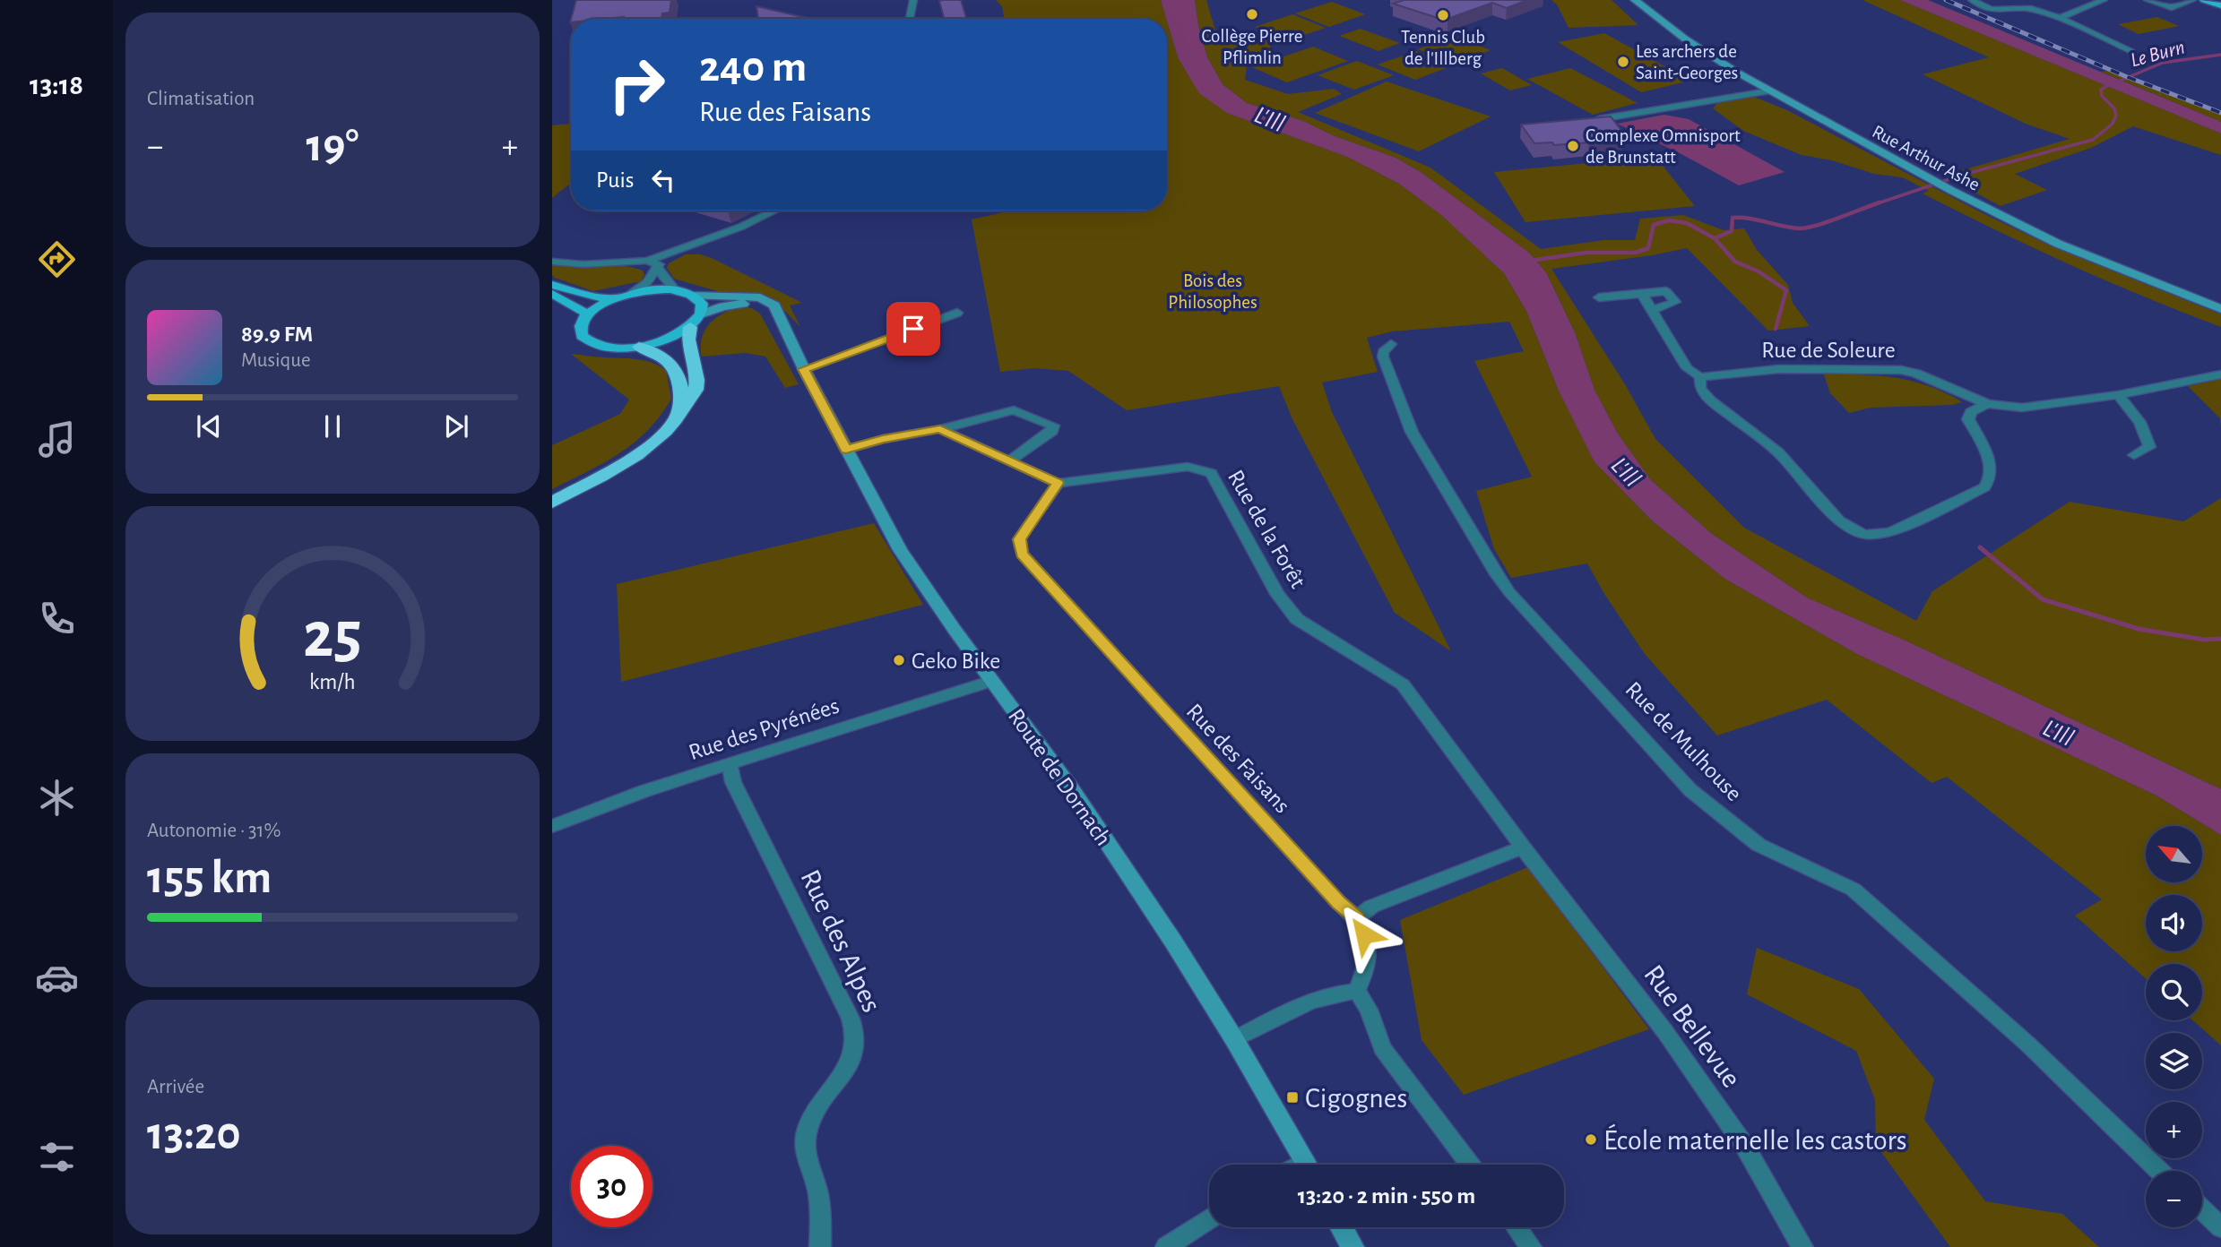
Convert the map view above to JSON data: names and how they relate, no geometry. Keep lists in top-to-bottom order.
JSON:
{
  "streets": {
    "main road": ["Rue Arthur Ashe", "Route de Dornach"],
    "street": [
      "Rue de Soleure",
      "Rue de la Forêt",
      "Rue des Pyrénées",
      "Rue de Mulhouse",
      "Rue des Faisans",
      "Rue des Alpes",
      "Rue Bellevue"
    ]
  },
  "crossings": [
    ["Rue de la Forêt", "Rue des Faisans"],
    ["Rue de la Forêt", "Rue Bellevue"],
    ["Rue des Pyrénées", "Route de Dornach"],
    ["Rue des Pyrénées", "Rue des Alpes"]
  ],
  "water": ["Le Burn", "L'Ill"],
  "parks": ["Bois des Philosophes"],
  "places": {
    "other": [
      "Collège Pierre Pflimlin",
      "Tennis Club de l'Illberg",
      "Les archers de Saint-Georges",
      "Complexe Omnisport de Brunstatt",
      "Geko Bike",
      "École maternelle les castors"
    ],
    "transit": ["Cigognes"]
  },
  "north": "top left",
  "page": {
    "tabs": "13:18",
    "tile": [
      "Climatisation",
      ["Autonomie · 31%", "155 km"],
      ["Arrivée", "13:20"]
    ],
    "turn": ["240 m", "Rue des Faisans"],
    "heat": ["−", "19°", "+"],
    "then": "Puis",
    "song": ["89.9 FM", "Musique"],
    "map_buttons": ["+", "−"],
    "limit": "30",
    "trip": "13:20 · 2 min · 550 m",
    "gauge": ["25", "km/h"]
  }
}
